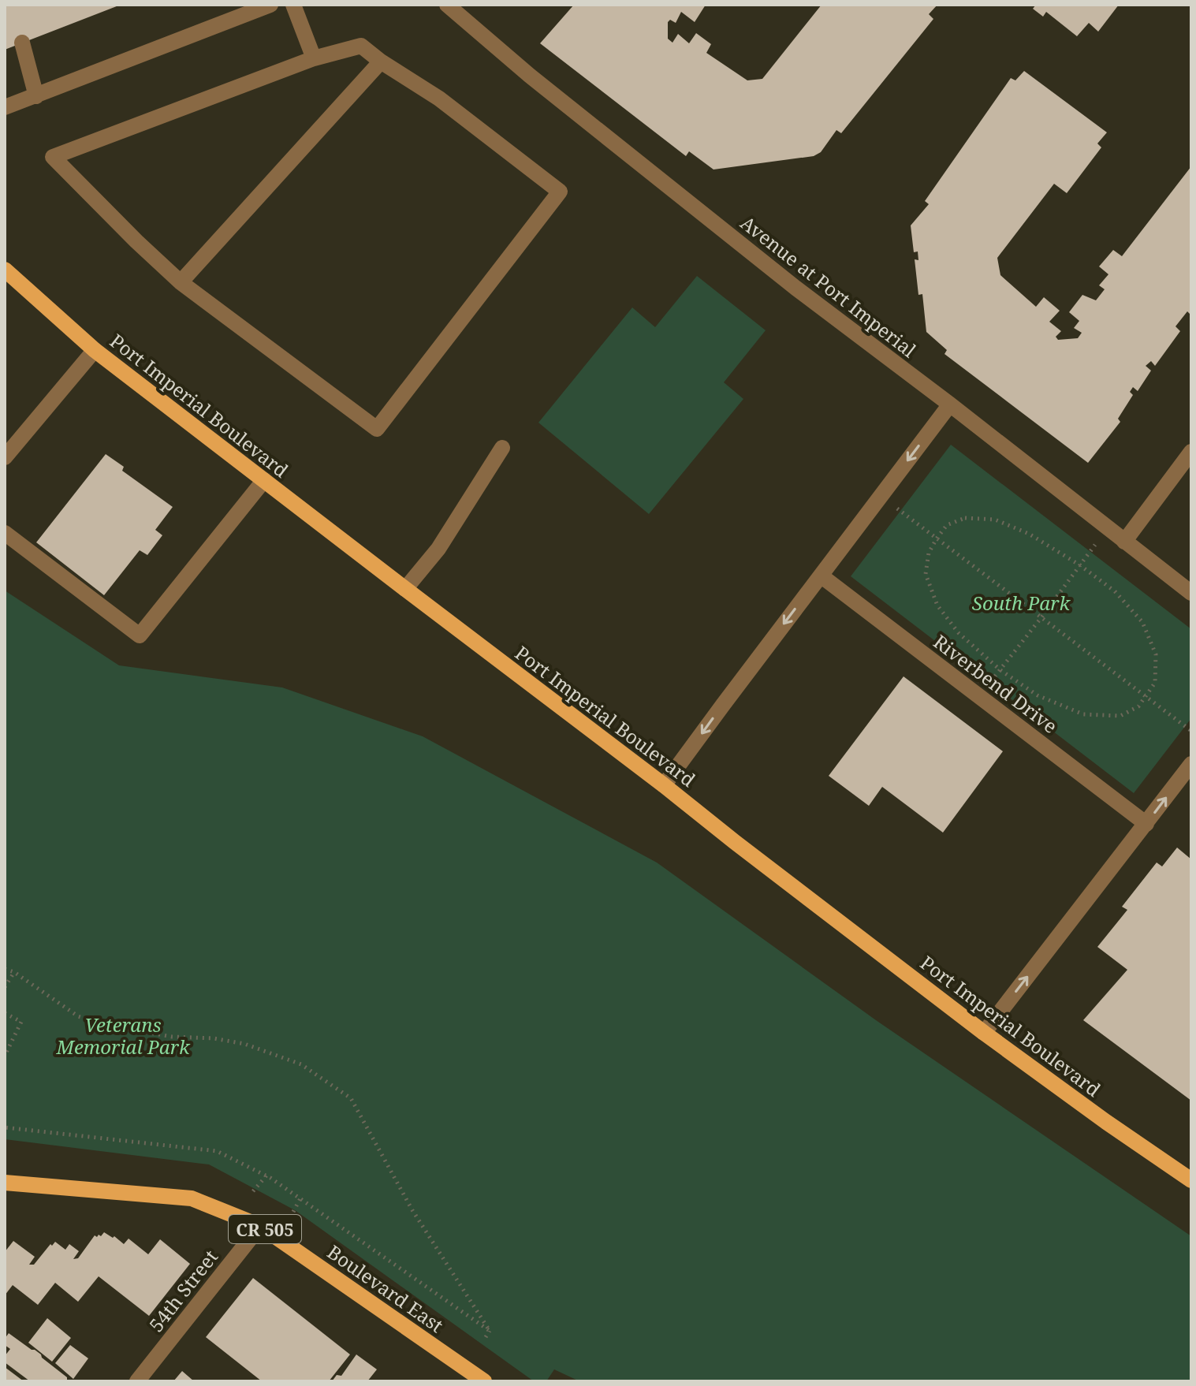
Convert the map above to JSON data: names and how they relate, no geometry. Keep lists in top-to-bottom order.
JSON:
{
  "streets": {
    "main road": ["Port Imperial Boulevard", "CR 505", "Boulevard East"],
    "street": ["Avenue at Port Imperial", "Riverbend Drive", "54th Street"]
  },
  "crossings": [
    ["Boulevard East", "54th Street"]
  ],
  "parks": ["South Park", "Veterans Memorial Park"]
}
